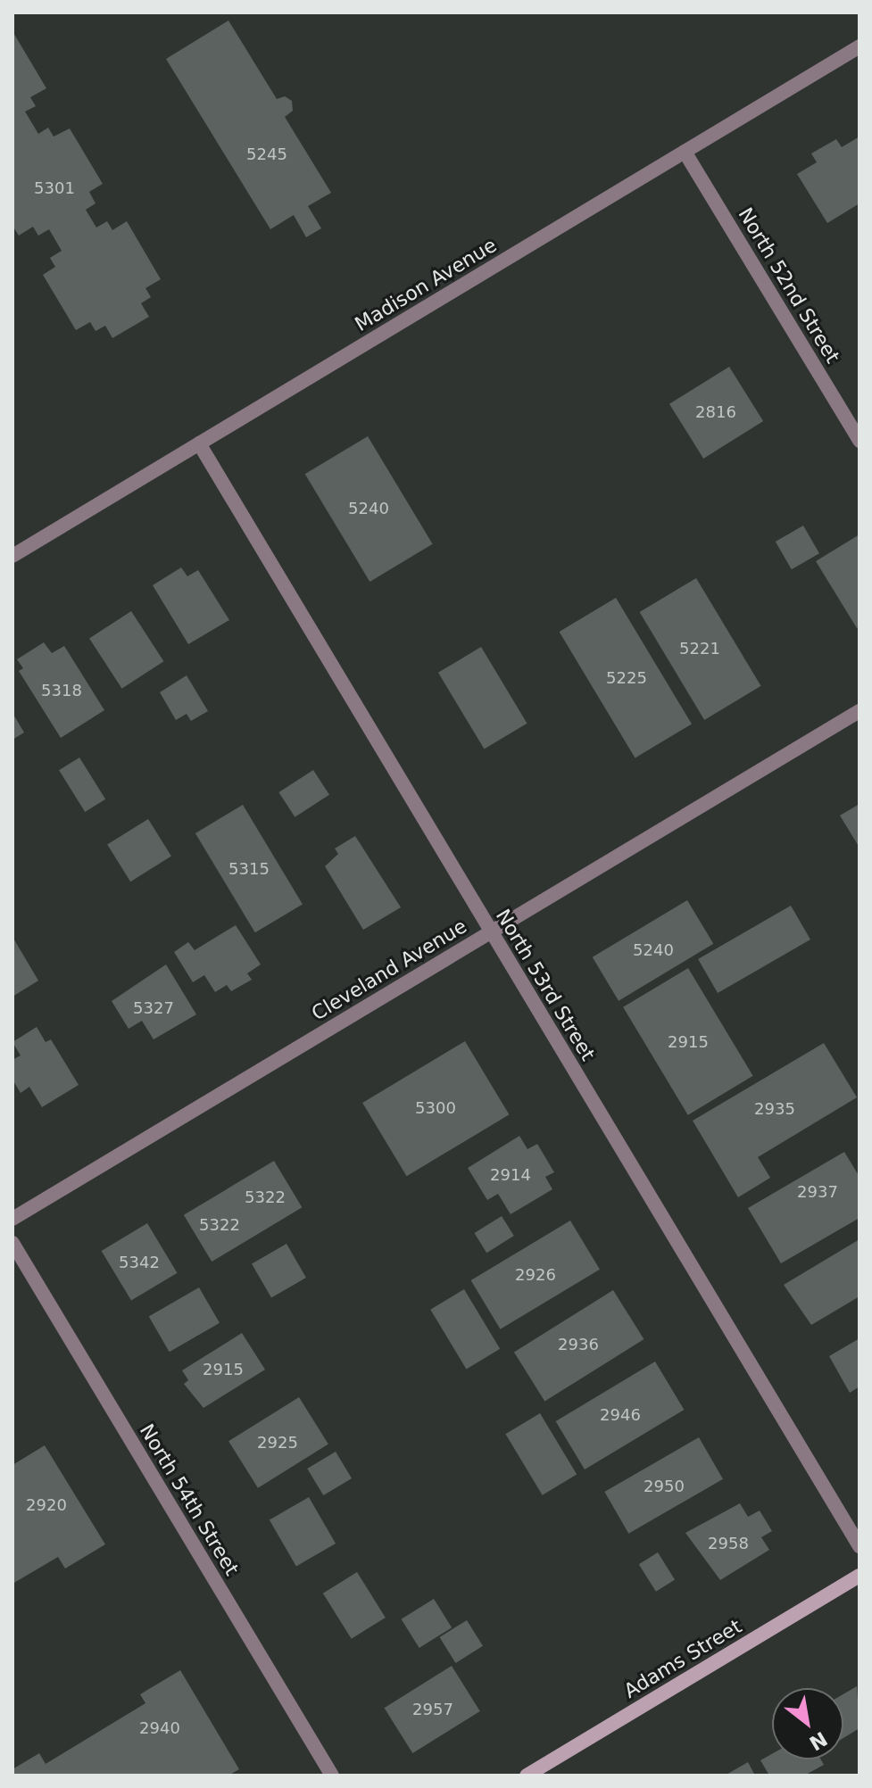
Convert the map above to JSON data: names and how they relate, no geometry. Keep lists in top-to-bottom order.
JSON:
{
  "streets": {
    "main road": ["Adams Street"],
    "street": [
      "Madison Avenue",
      "North 52nd Street",
      "Cleveland Avenue",
      "North 53rd Street",
      "North 54th Street"
    ]
  },
  "crossings": [
    ["Madison Avenue", "North 52nd Street"],
    ["Madison Avenue", "North 53rd Street"],
    ["Cleveland Avenue", "North 53rd Street"]
  ],
  "house_numbers": [
    "5245",
    "5301",
    "2816",
    "5240",
    "5221",
    "5225",
    "5318",
    "5315",
    "5240",
    "5327",
    "2915",
    "5300",
    "2935",
    "2914",
    "2937",
    "5322",
    "5322",
    "5342",
    "2926",
    "2936",
    "2915",
    "2946",
    "2925",
    "2950",
    "2920",
    "2958",
    "2957",
    "2940"
  ],
  "north": "bottom right"
}
